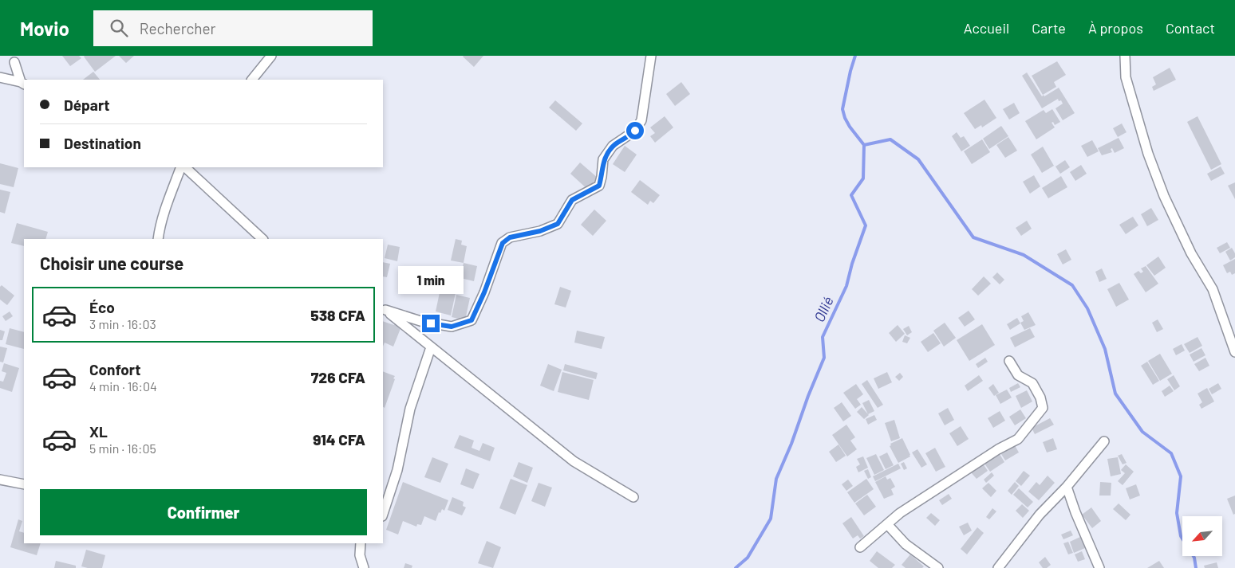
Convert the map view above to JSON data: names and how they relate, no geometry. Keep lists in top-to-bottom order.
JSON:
{
  "water": ["Ollié"],
  "north": "bottom left",
  "page": {
    "header": "Movio",
    "search": "Rechercher",
    "nav": [
      "Accueil",
      "Carte",
      "À propos",
      "Contact"
    ],
    "banner": ["Départ", "Destination"],
    "heading": "Choisir une course",
    "bubble": "1 min",
    "list": [
      {
        "name": "Éco",
        "note": "3 min · 16:03",
        "value": "538 CFA"
      },
      {
        "name": "Confort",
        "note": "4 min · 16:04",
        "value": "726 CFA"
      },
      {
        "name": "XL",
        "note": "5 min · 16:05",
        "value": "914 CFA"
      }
    ],
    "buttons": "Confirmer"
  }
}
